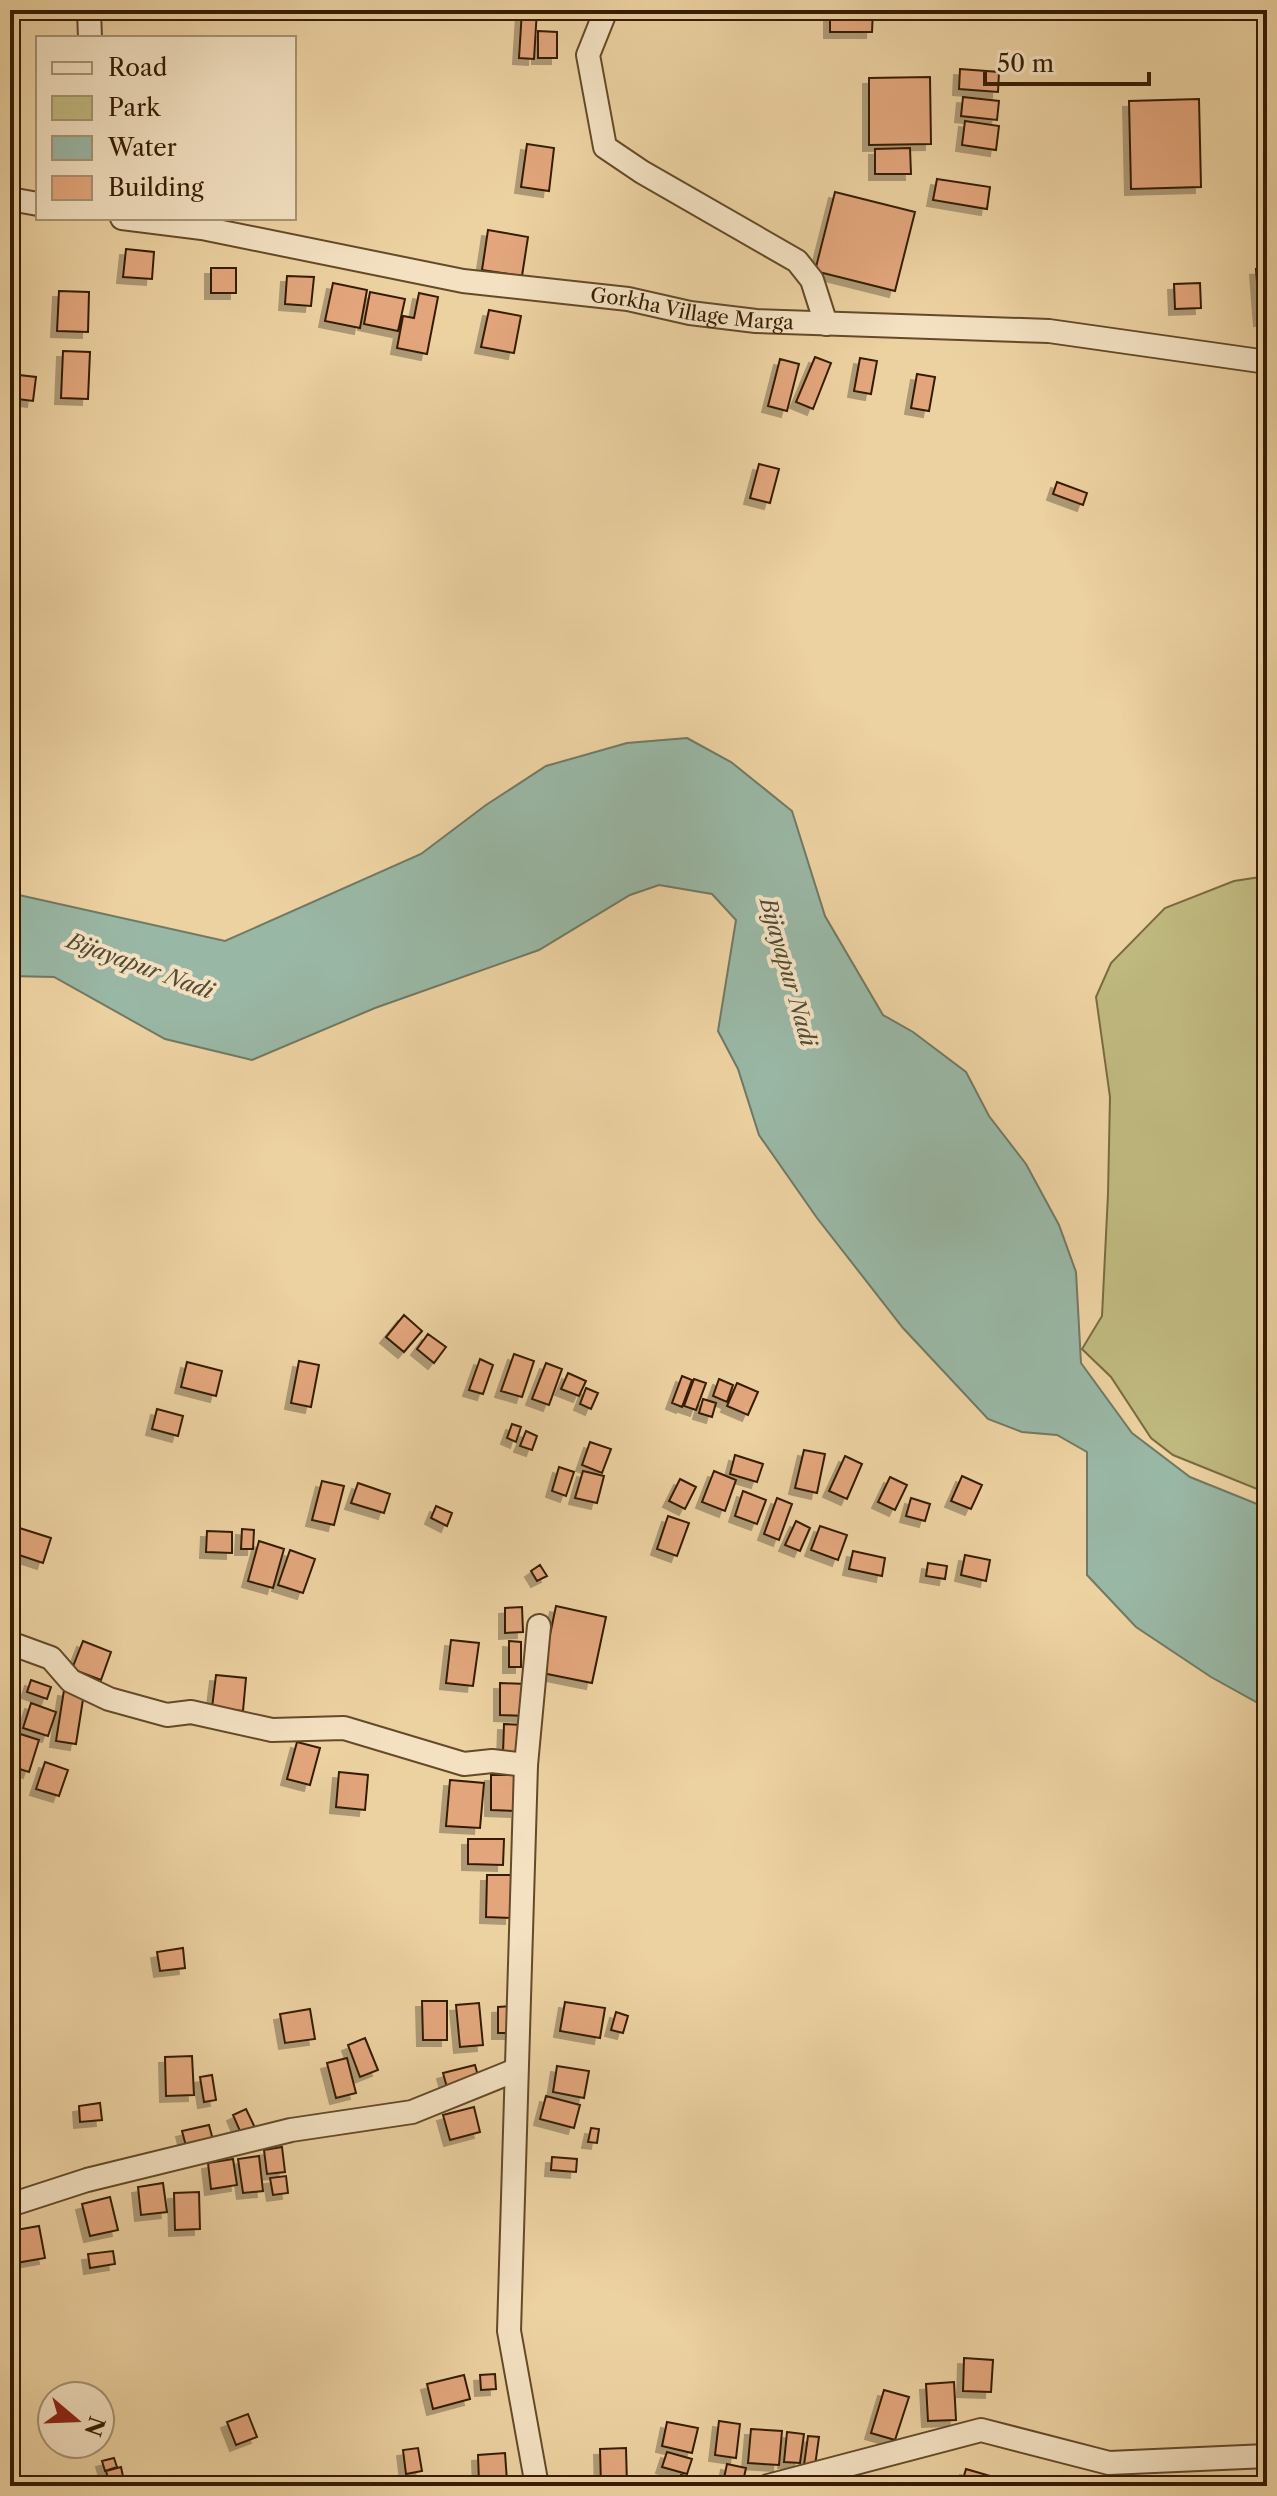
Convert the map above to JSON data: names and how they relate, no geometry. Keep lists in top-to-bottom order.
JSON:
{
  "streets": {
    "street": ["Gorkha Village Marga"]
  },
  "water": ["Bijayapur Nadi"],
  "legend": [
    "Road",
    "Park",
    "Water",
    "Building"
  ],
  "scale_bar": "50 m",
  "north": "right"
}
